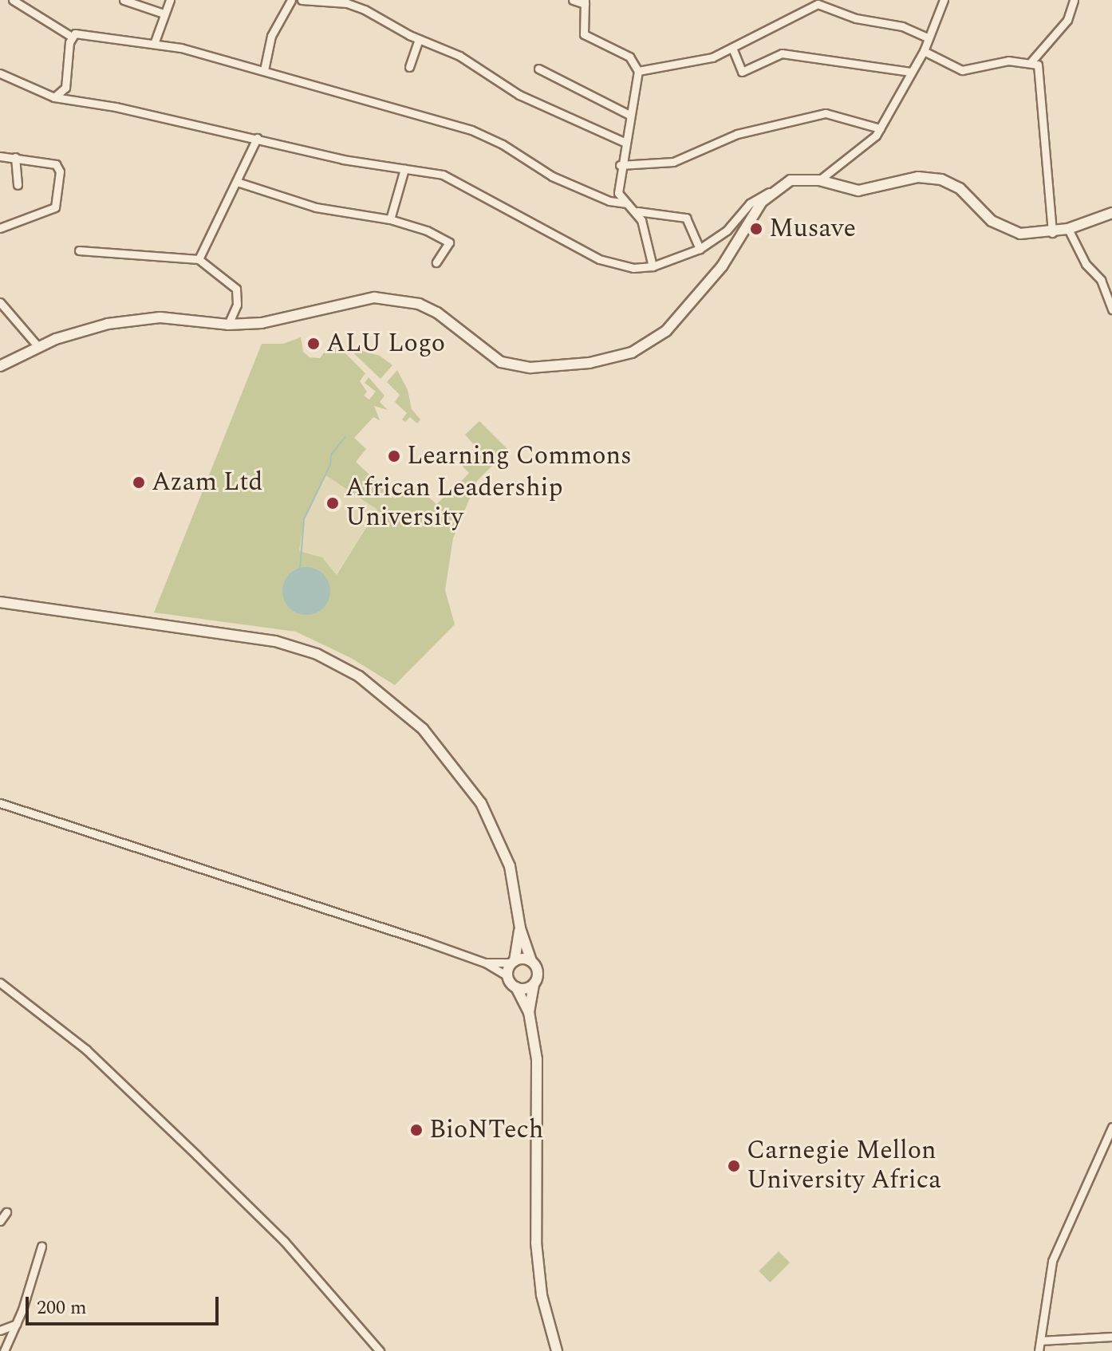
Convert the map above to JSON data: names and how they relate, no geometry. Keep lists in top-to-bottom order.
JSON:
{
  "places": [
    "Musave",
    "ALU Logo",
    "Learning Commons",
    "Azam Ltd",
    "African Leadership University",
    "BioNTech",
    "Carnegie Mellon University Africa"
  ],
  "scale_bar": "200 m"
}
